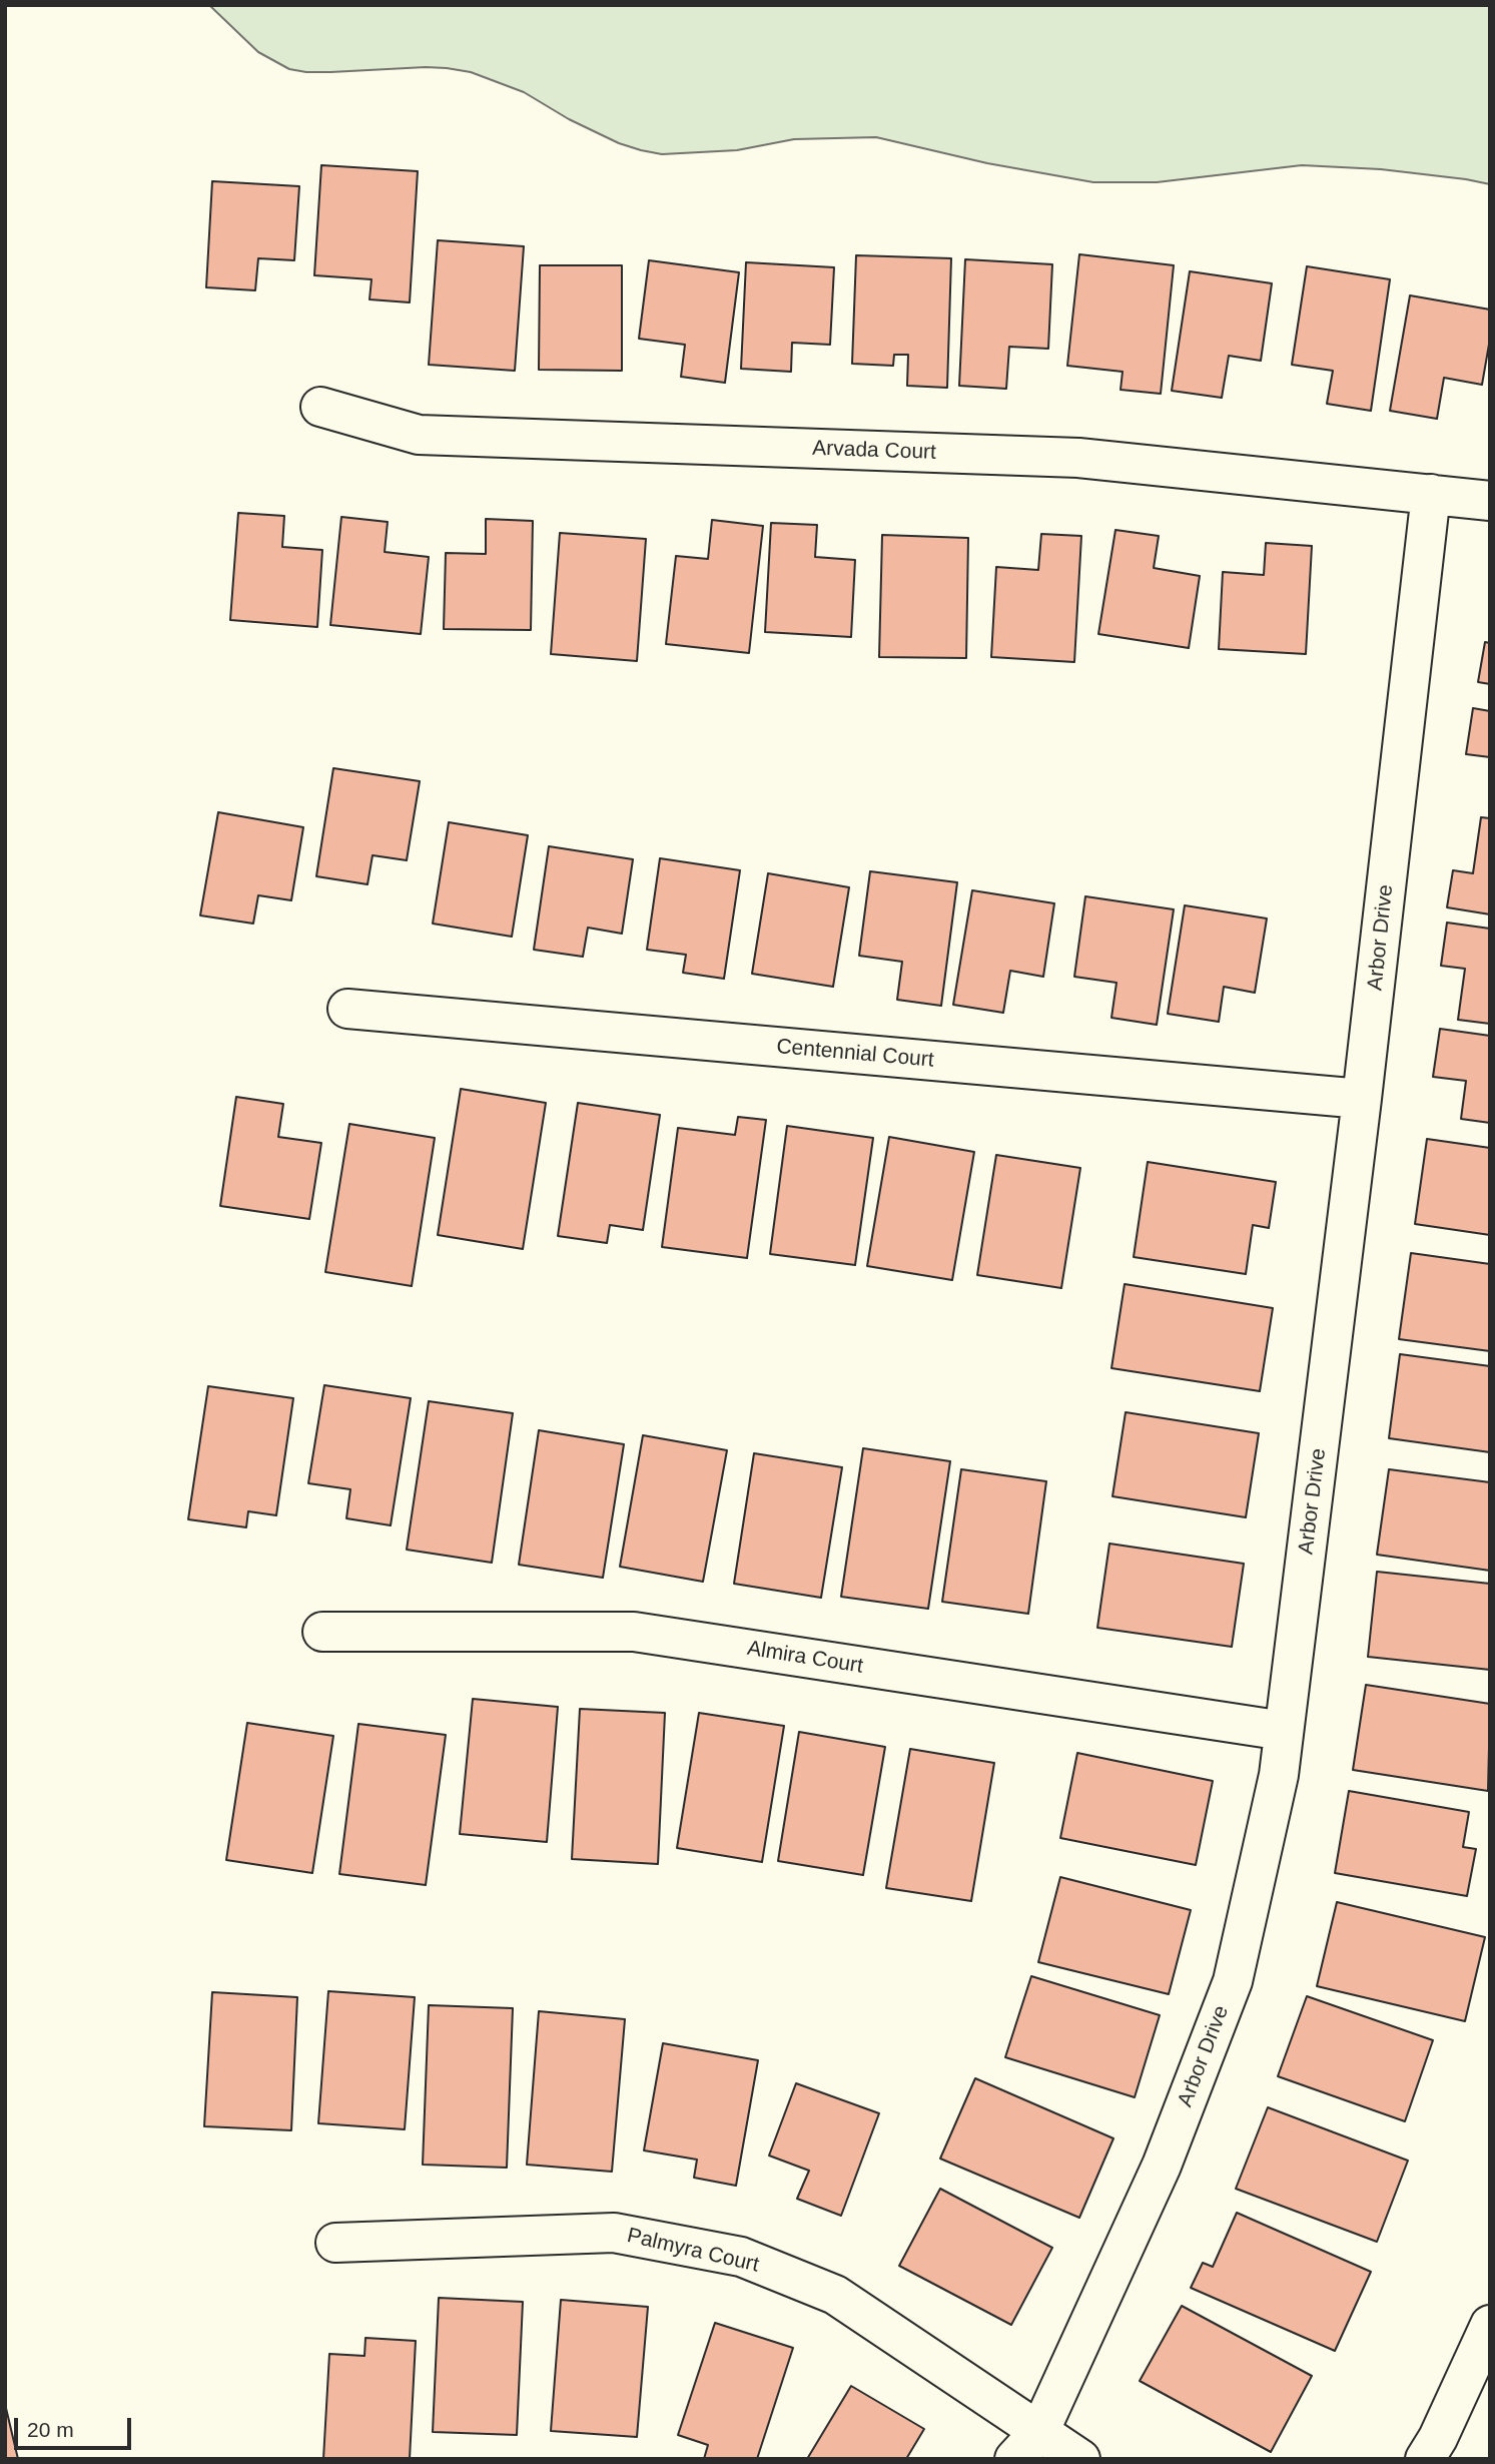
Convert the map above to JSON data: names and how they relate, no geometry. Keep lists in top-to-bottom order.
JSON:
{
  "streets": {
    "street": [
      "Arvada Court",
      "Arbor Drive",
      "Centennial Court",
      "Almira Court",
      "Palmyra Court"
    ]
  },
  "crossings": [
    ["Arvada Court", "Arbor Drive"],
    ["Arbor Drive", "Centennial Court"],
    ["Arbor Drive", "Almira Court"],
    ["Arbor Drive", "Palmyra Court"]
  ],
  "scale_bar": "20 m"
}
